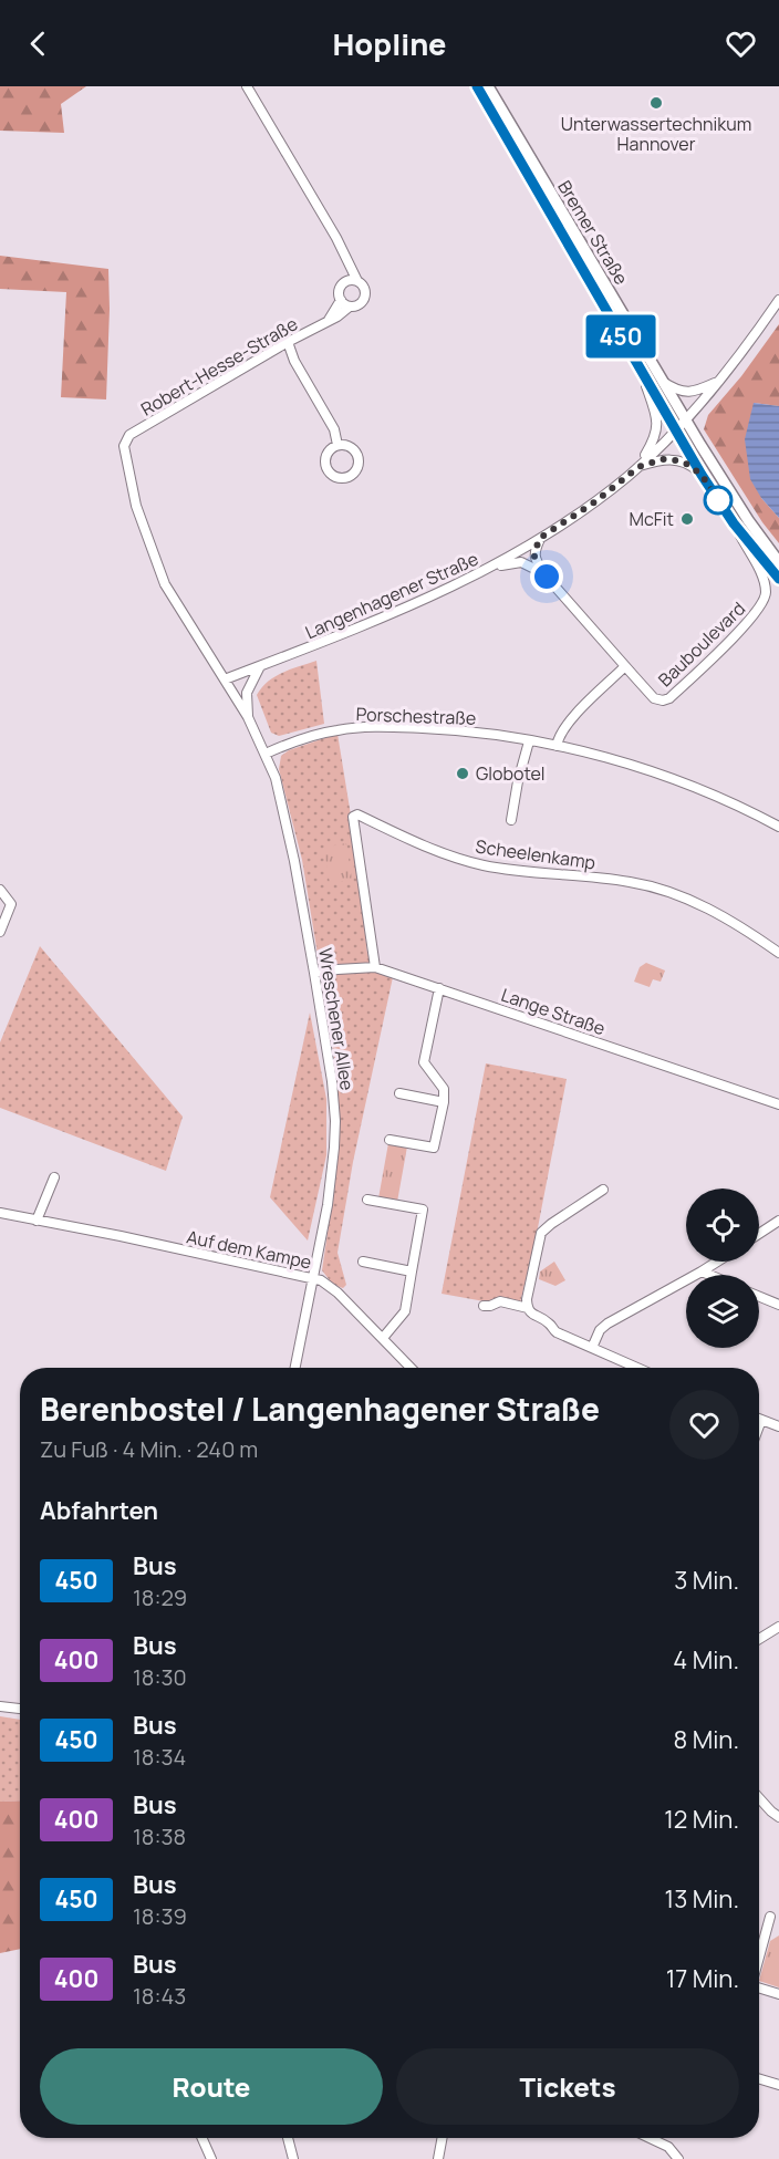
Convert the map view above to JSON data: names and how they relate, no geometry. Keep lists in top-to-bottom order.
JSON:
{
  "streets": {
    "main road": ["Bremer Straße"],
    "street": [
      "Robert-Hesse-Straße",
      "Langenhagener Straße",
      "Bauboulevard",
      "Porschestraße",
      "Scheelenkamp",
      "Lange Straße",
      "Wreschener Allee",
      "Auf dem Kampe"
    ]
  },
  "crossings": [
    ["Bremer Straße", "Langenhagener Straße"],
    ["Bremer Straße", "Bauboulevard"],
    ["Robert-Hesse-Straße", "Wreschener Allee"],
    ["Langenhagener Straße", "Bauboulevard"],
    ["Langenhagener Straße", "Wreschener Allee"],
    ["Porschestraße", "Wreschener Allee"],
    ["Scheelenkamp", "Lange Straße"],
    ["Lange Straße", "Wreschener Allee"],
    ["Wreschener Allee", "Auf dem Kampe"]
  ],
  "places": ["Unterwassertechnikum Hannover", "McFit", "Globotel"],
  "lines": ["bus line 450"],
  "page": {
    "header": "Hopline",
    "on_map": "450",
    "heading": [
      ["Berenbostel / Langenhagener Straße", "Zu Fuß · 4 Min. · 240 m"],
      "Abfahrten"
    ],
    "list": [
      {
        "mark": "450",
        "name": "Bus",
        "note": "18:29",
        "value": "3 Min."
      },
      {
        "mark": "400",
        "name": "Bus",
        "note": "18:30",
        "value": "4 Min."
      },
      {
        "mark": "450",
        "name": "Bus",
        "note": "18:34",
        "value": "8 Min."
      },
      {
        "mark": "400",
        "name": "Bus",
        "note": "18:38",
        "value": "12 Min."
      },
      {
        "mark": "450",
        "name": "Bus",
        "note": "18:39",
        "value": "13 Min."
      },
      {
        "mark": "400",
        "name": "Bus",
        "note": "18:43",
        "value": "17 Min."
      }
    ],
    "buttons": ["Route", "Tickets"]
  }
}
